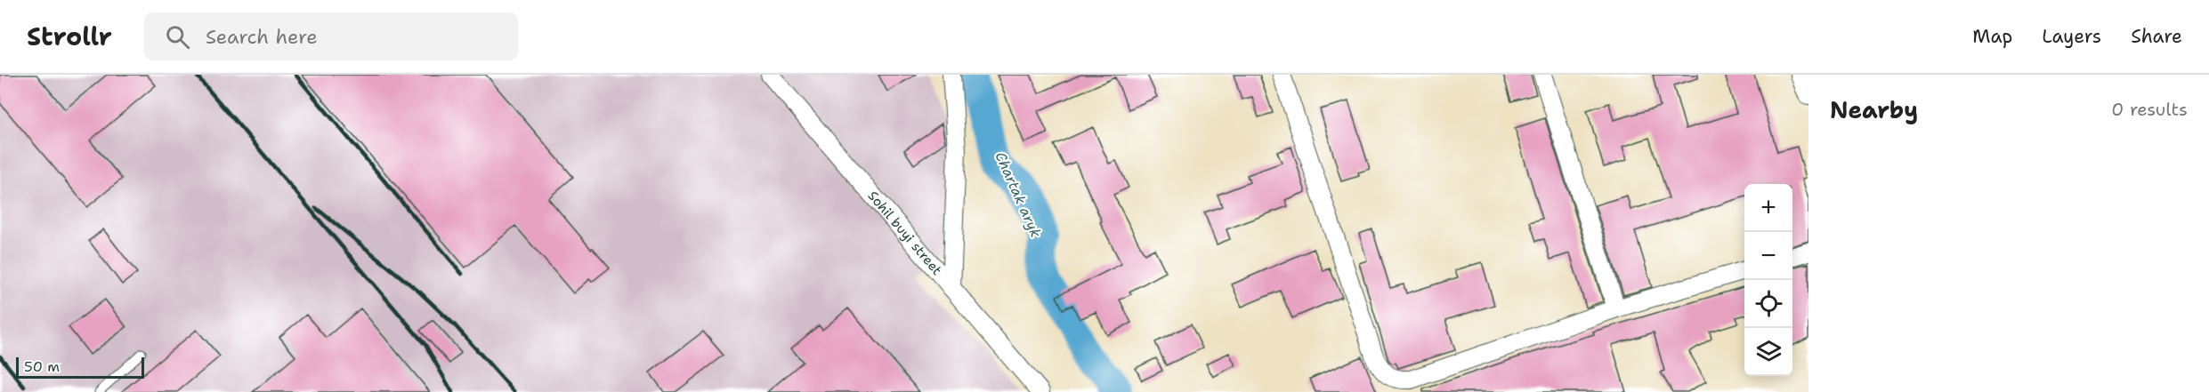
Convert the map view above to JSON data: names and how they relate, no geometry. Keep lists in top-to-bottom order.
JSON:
{
  "streets": {
    "street": ["Sohil buyi street"]
  },
  "water": ["Chartak aryk"],
  "scale_bar": "50 m",
  "page": {
    "header": "Strollr",
    "search": "Search here",
    "nav": ["Map", "Layers", "Share"],
    "heading": ["Nearby", "0 results"],
    "map_buttons": ["+", "−"],
    "scale": "50 m"
  }
}
